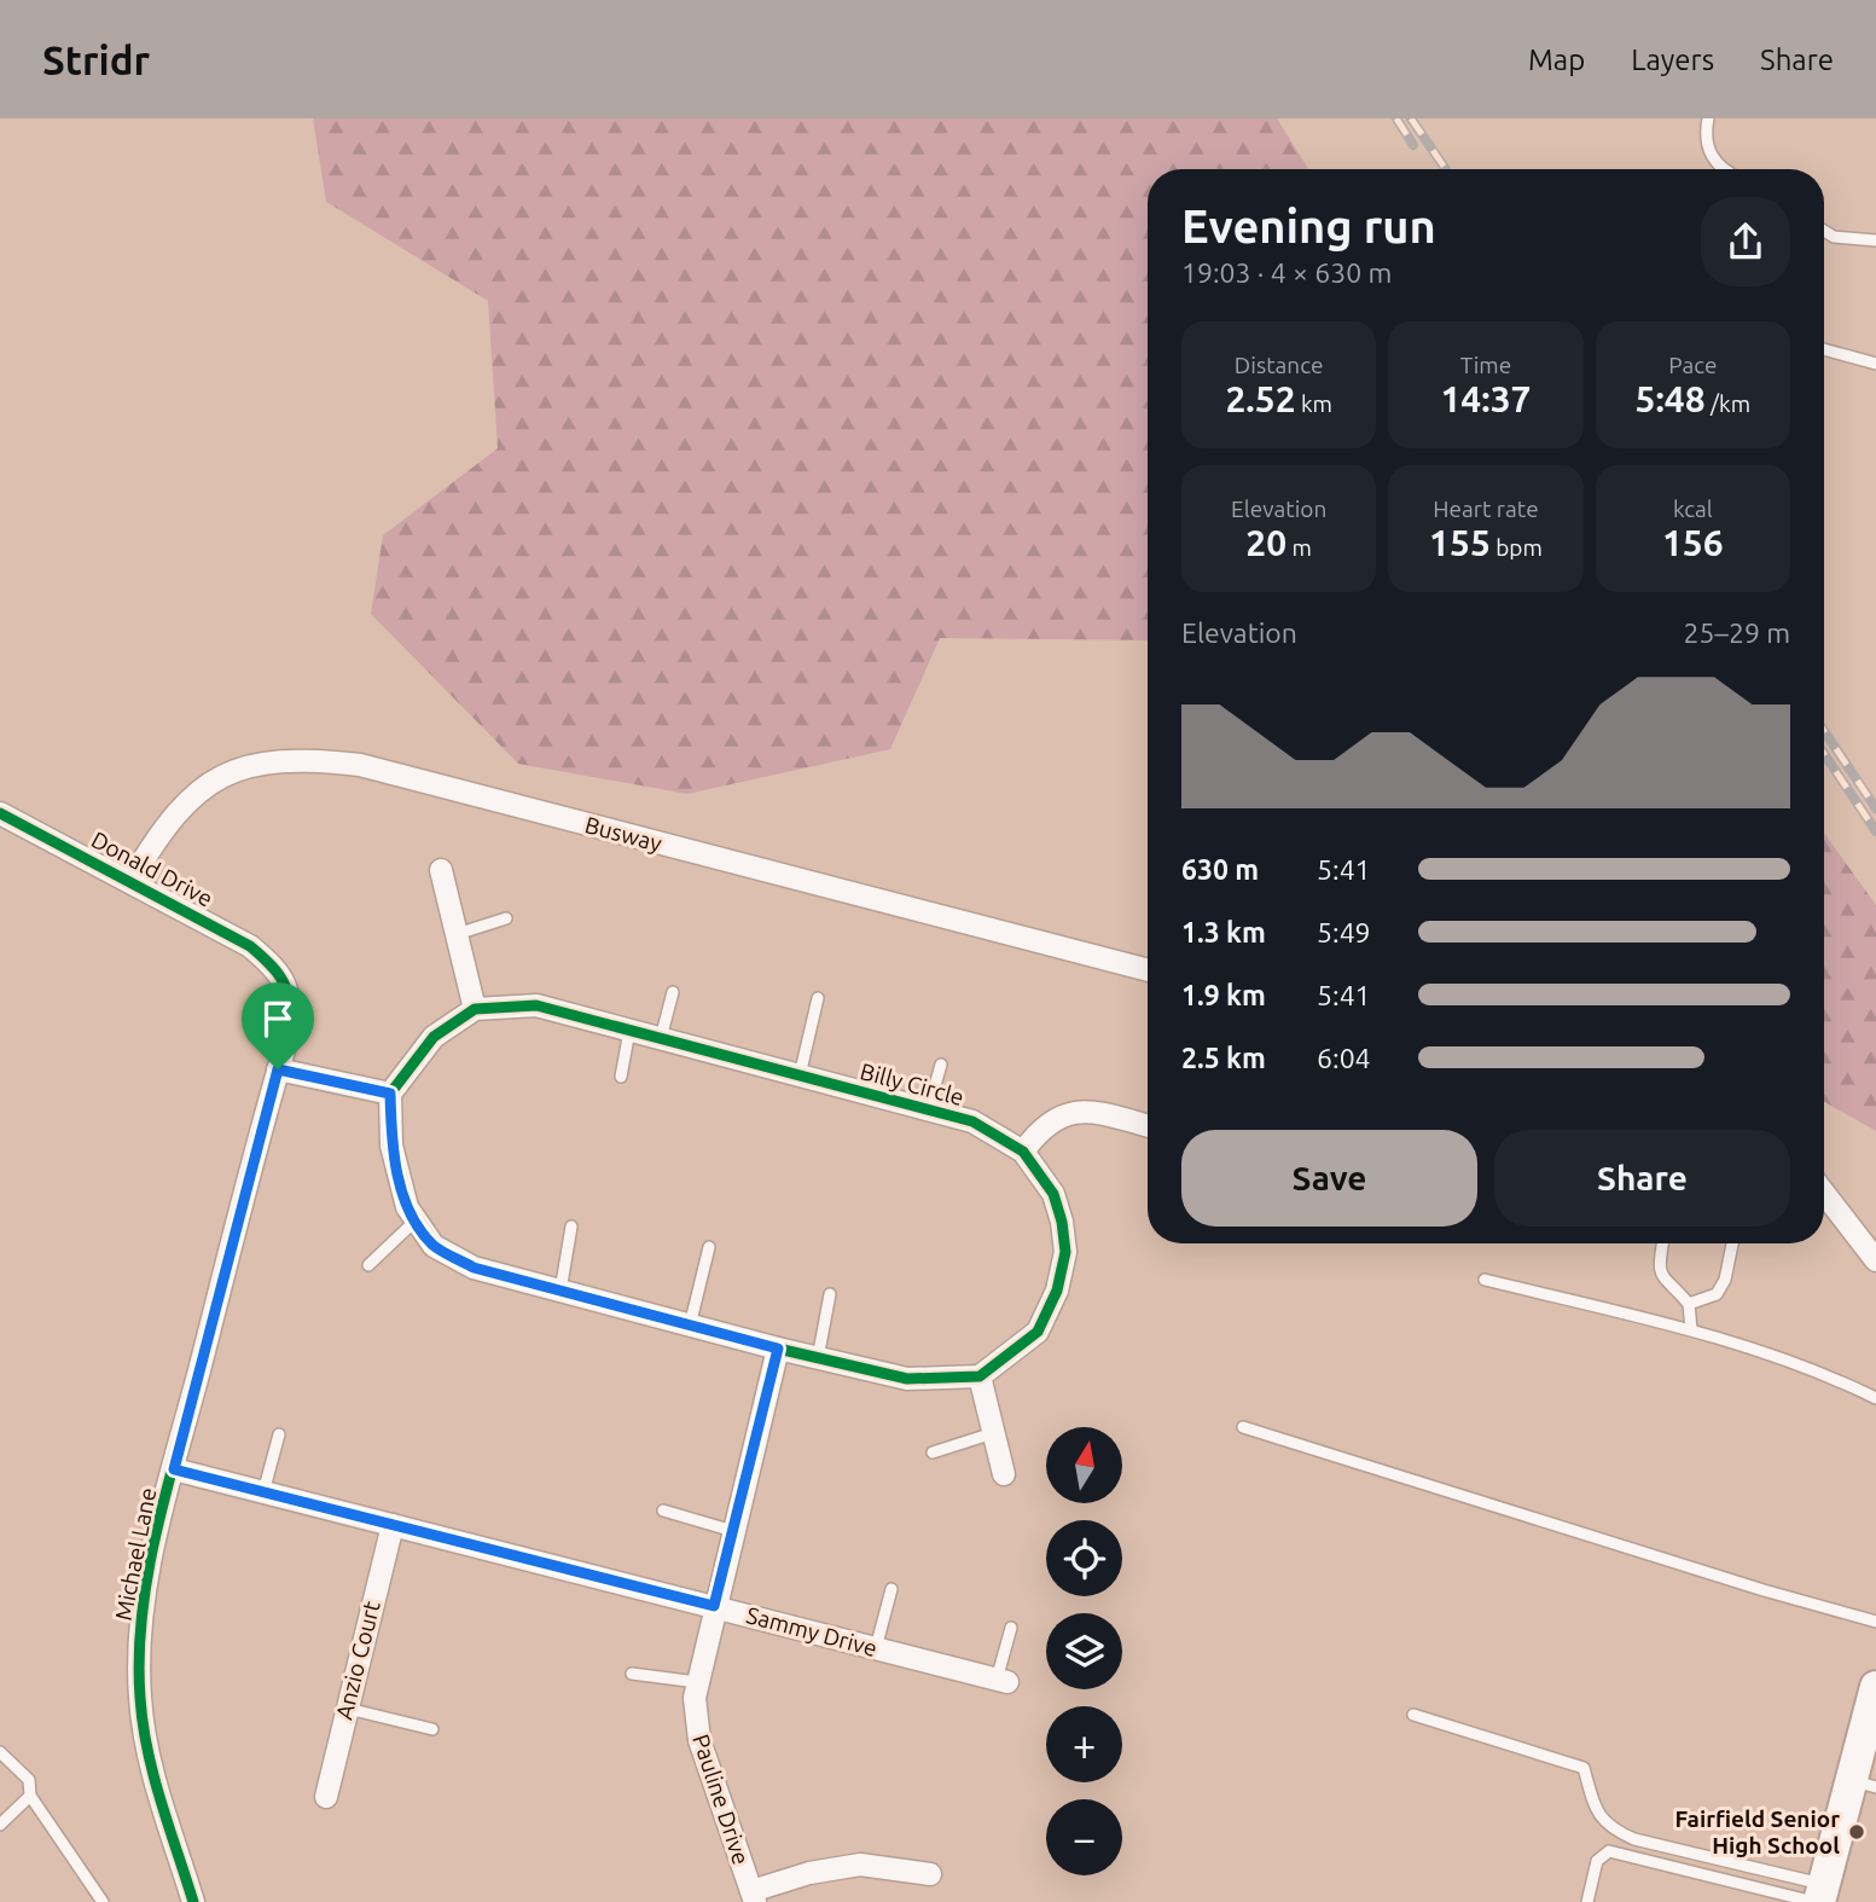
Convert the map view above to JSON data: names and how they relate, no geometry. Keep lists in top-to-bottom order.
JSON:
{
  "streets": {
    "street": [
      "Busway",
      "Donald Drive",
      "Billy Circle",
      "Michael Lane",
      "Sammy Drive",
      "Anzio Court",
      "Pauline Drive"
    ]
  },
  "crossings": [
    ["Busway", "Donald Drive"],
    ["Donald Drive", "Michael Lane"],
    ["Michael Lane", "Sammy Drive"],
    ["Sammy Drive", "Anzio Court"],
    ["Sammy Drive", "Pauline Drive"]
  ],
  "places": ["Fairfield Senior High School"],
  "north": "top",
  "page": {
    "header": "Stridr",
    "nav": ["Map", "Layers", "Share"],
    "heading": ["Evening run", "19:03 · 4 × 630 m"],
    "stats": [
      ["Distance", "2.52 km"],
      ["Time", "14:37"],
      ["Pace", "5:48 /km"],
      ["Elevation", "20 m"],
      ["Heart rate", "155 bpm"],
      ["kcal", "156"]
    ],
    "chart": ["Elevation", "25–29 m"],
    "list": [
      {
        "name": "630 m",
        "note": "5:41"
      },
      {
        "name": "1.3 km",
        "note": "5:49"
      },
      {
        "name": "1.9 km",
        "note": "5:41"
      },
      {
        "name": "2.5 km",
        "note": "6:04"
      }
    ],
    "buttons": ["Save", "Share"],
    "map_buttons": ["+", "−"]
  }
}
